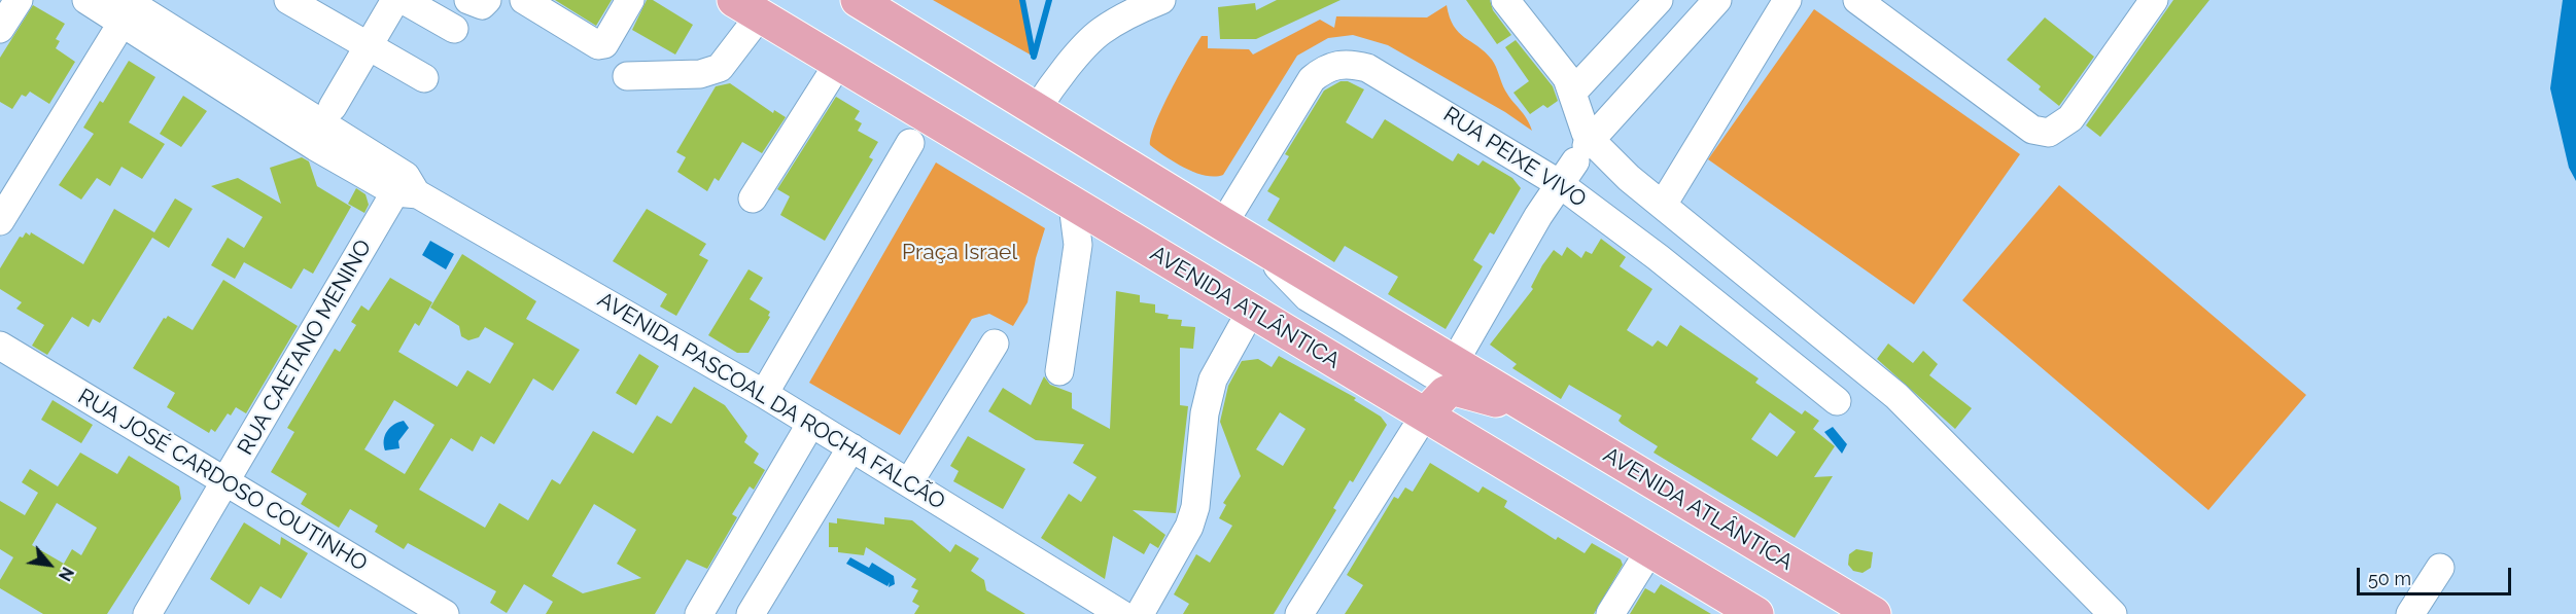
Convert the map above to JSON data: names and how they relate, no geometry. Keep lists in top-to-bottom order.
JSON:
{
  "streets": {
    "main road": ["AVENIDA ATLÂNTICA"],
    "street": [
      "RUA PEIXE VIVO",
      "RUA CAETANO MENINO",
      "AVENIDA PASCOAL DA ROCHA FALCÃO",
      "RUA JOSÉ CARDOSO COUTINHO"
    ]
  },
  "crossings": [
    ["RUA PEIXE VIVO", "AVENIDA ATLÂNTICA"],
    ["RUA CAETANO MENINO", "AVENIDA PASCOAL DA ROCHA FALCÃO"],
    ["RUA CAETANO MENINO", "RUA JOSÉ CARDOSO COUTINHO"]
  ],
  "parks": ["Praça Israel"],
  "scale_bar": "50 m",
  "north": "bottom right"
}
